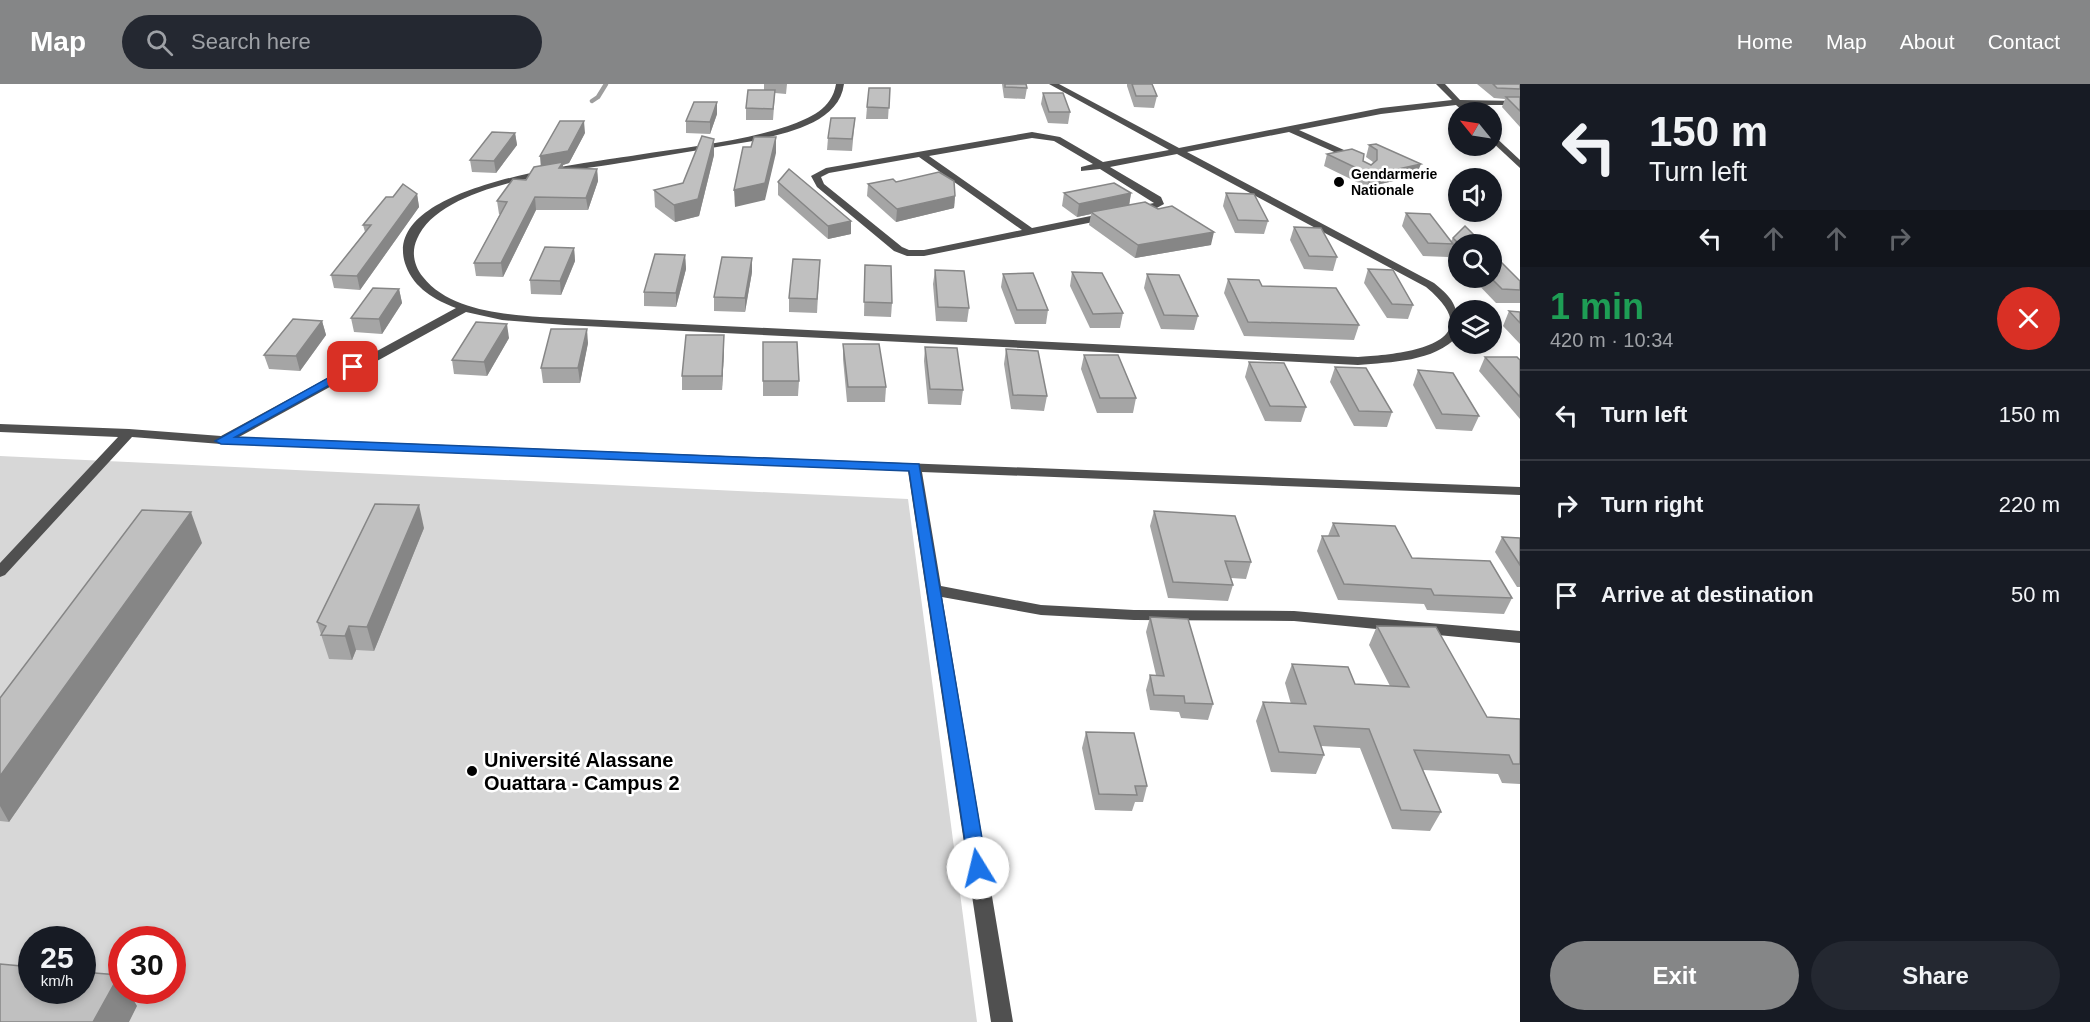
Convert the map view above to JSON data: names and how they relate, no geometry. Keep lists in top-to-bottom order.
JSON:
{
  "places": ["Gendarmerie Nationale", "Université Alassane Ouattara - Campus 2"],
  "north": "top left",
  "page": {
    "header": "Map",
    "search": "Search here",
    "nav": [
      "Home",
      "Map",
      "About",
      "Contact"
    ],
    "turn": ["150 m", "Turn left"],
    "heading": ["1 min", "420 m · 10:34"],
    "list": [
      {
        "name": "Turn left",
        "value": "150 m"
      },
      {
        "name": "Turn right",
        "value": "220 m"
      },
      {
        "name": "Arrive at destination",
        "value": "50 m"
      }
    ],
    "speed": "25 km/h",
    "limit": "30",
    "buttons": ["Exit", "Share"]
  }
}
